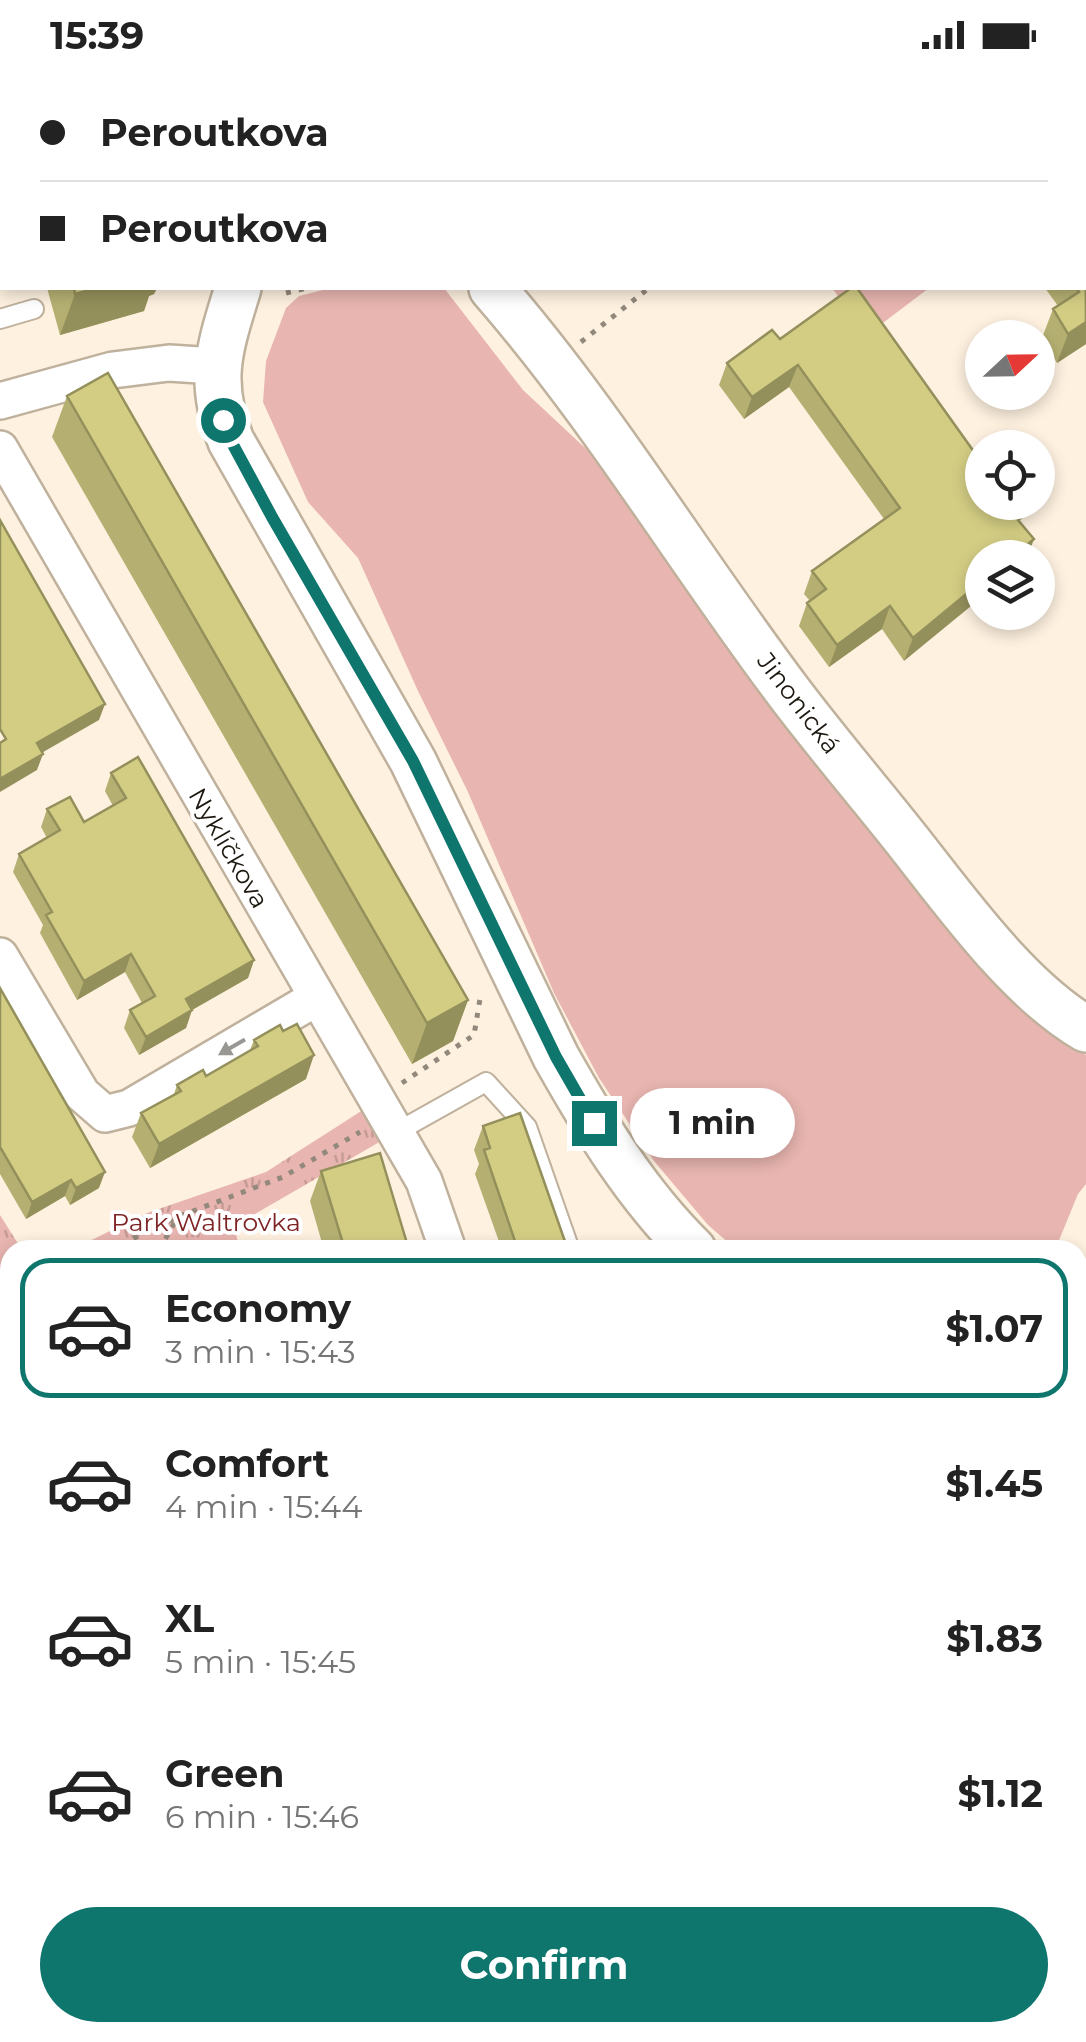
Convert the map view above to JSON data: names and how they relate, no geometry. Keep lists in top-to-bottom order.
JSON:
{
  "streets": {
    "street": ["Jinonická", "Nyklíčkova"]
  },
  "parks": ["Park Waltrovka"],
  "north": "right",
  "page": {
    "status": "15:39",
    "banner": ["Peroutkova", "Peroutkova"],
    "bubble": "1 min",
    "list": [
      {
        "name": "Economy",
        "note": "3 min · 15:43",
        "value": "$1.07"
      },
      {
        "name": "Comfort",
        "note": "4 min · 15:44",
        "value": "$1.45"
      },
      {
        "name": "XL",
        "note": "5 min · 15:45",
        "value": "$1.83"
      },
      {
        "name": "Green",
        "note": "6 min · 15:46",
        "value": "$1.12"
      }
    ],
    "buttons": "Confirm"
  }
}
